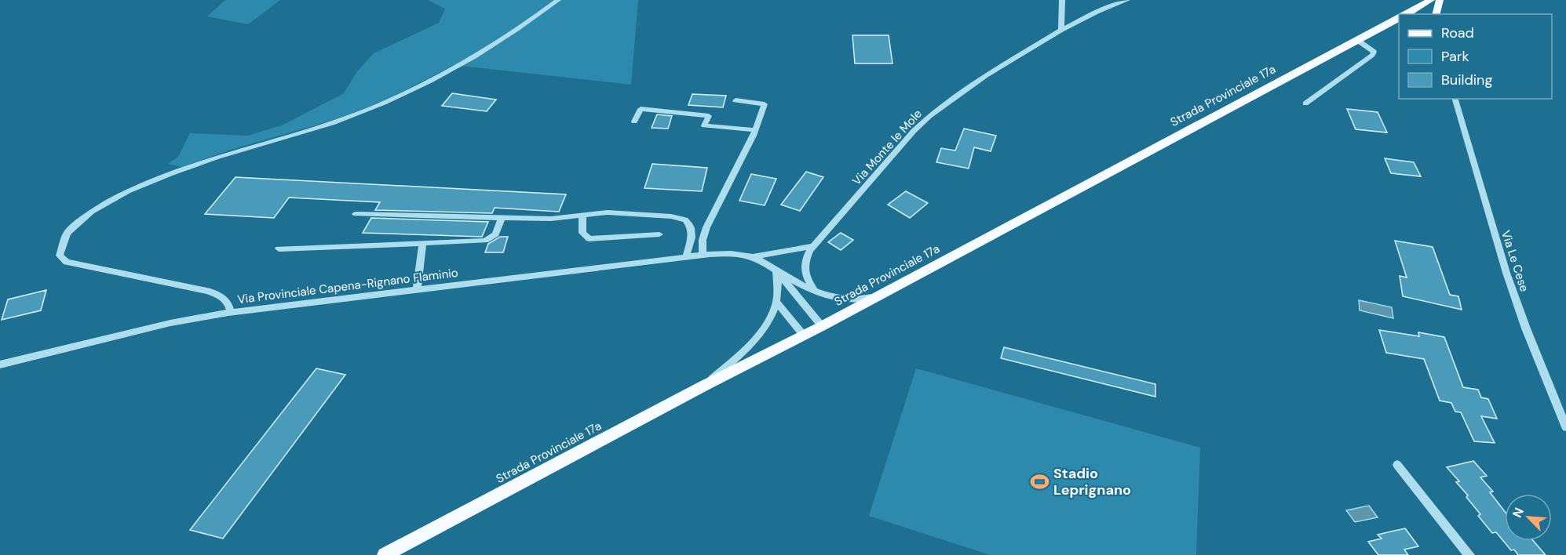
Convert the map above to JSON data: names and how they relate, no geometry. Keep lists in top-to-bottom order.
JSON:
{
  "streets": {
    "main road": ["Strada Provinciale 17a"],
    "street": ["Via Monte le Mole", "Via Le Cese", "Via Provinciale Capena-Rignano Flaminio"]
  },
  "places": {
    "sports": ["Stadio Leprignano"]
  },
  "legend": ["Road", "Park", "Building"],
  "north": "top left"
}
